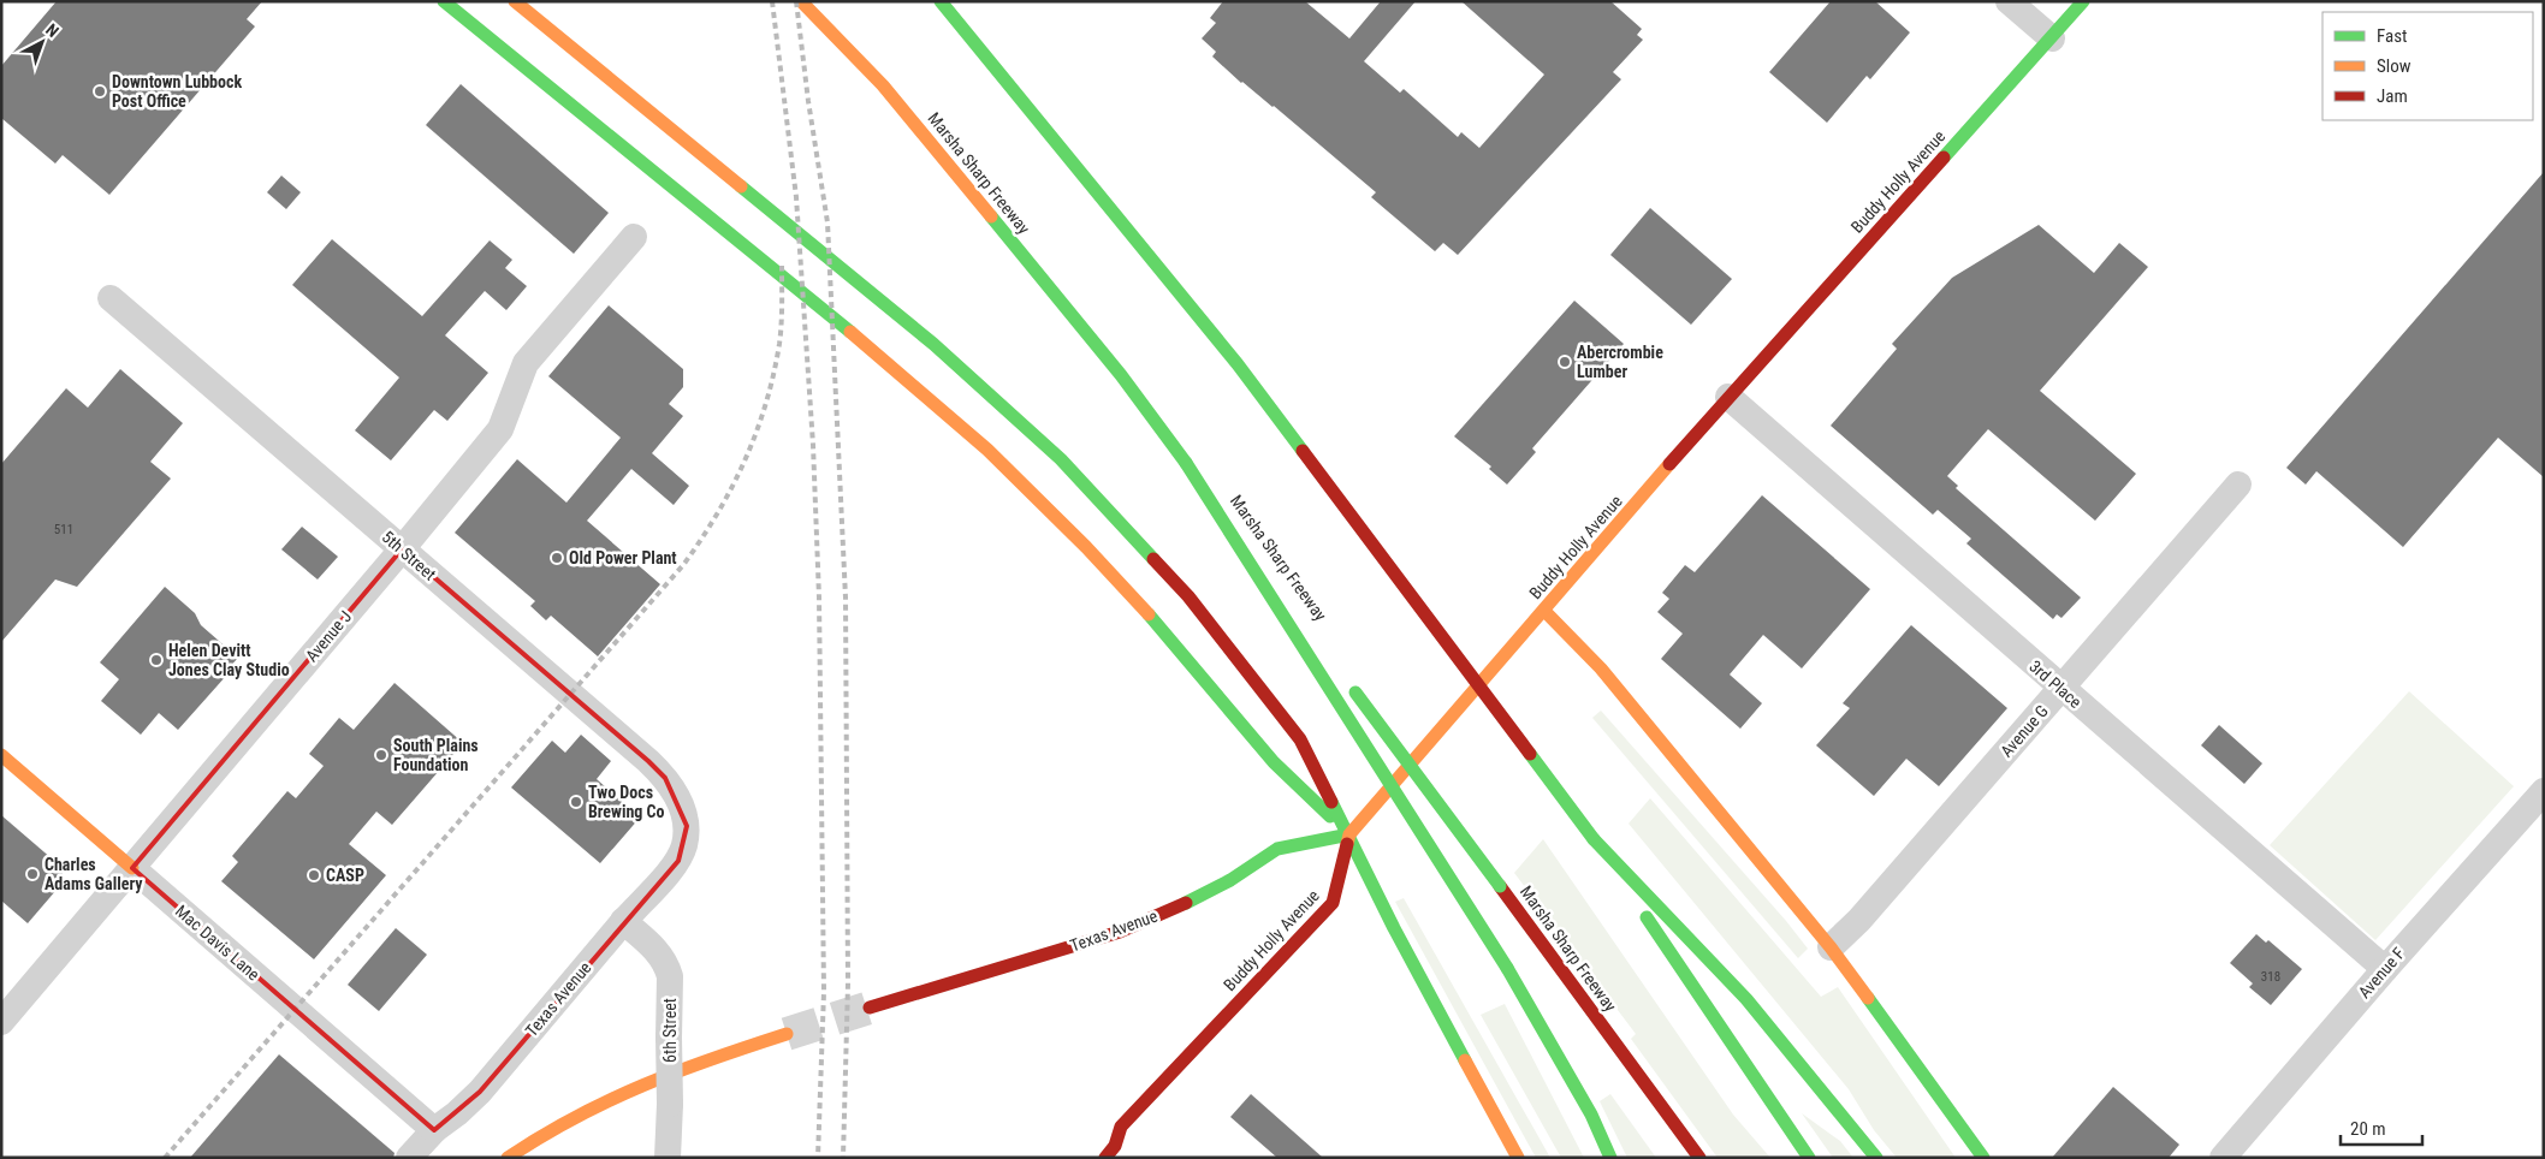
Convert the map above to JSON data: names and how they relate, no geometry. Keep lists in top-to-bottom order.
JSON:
{
  "streets": {
    "main road": [
      "Marsha Sharp Freeway",
      "Buddy Holly Avenue",
      "Texas Avenue",
      "Mac Davis Lane"
    ],
    "street": [
      "5th Street",
      "Avenue J",
      "3rd Place",
      "Avenue G",
      "Avenue F",
      "6th Street"
    ]
  },
  "crossings": [
    ["Buddy Holly Avenue", "3rd Place"],
    ["Buddy Holly Avenue", "Texas Avenue"],
    ["5th Street", "Avenue J"],
    ["5th Street", "Texas Avenue"],
    ["Avenue J", "Mac Davis Lane"],
    ["3rd Place", "Avenue G"],
    ["3rd Place", "Avenue F"],
    ["Texas Avenue", "Mac Davis Lane"],
    ["Texas Avenue", "6th Street"]
  ],
  "places": [
    "Downtown Lubbock Post Office",
    "Abercrombie Lumber",
    "Old Power Plant",
    "Helen Devitt Jones Clay Studio",
    "South Plains Foundation",
    "Two Docs Brewing Co",
    "Charles Adams Gallery",
    "CASP"
  ],
  "house_numbers": ["511", "318"],
  "legend": ["Fast", "Slow", "Jam"],
  "scale_bar": "20 m",
  "north": "top right"
}
